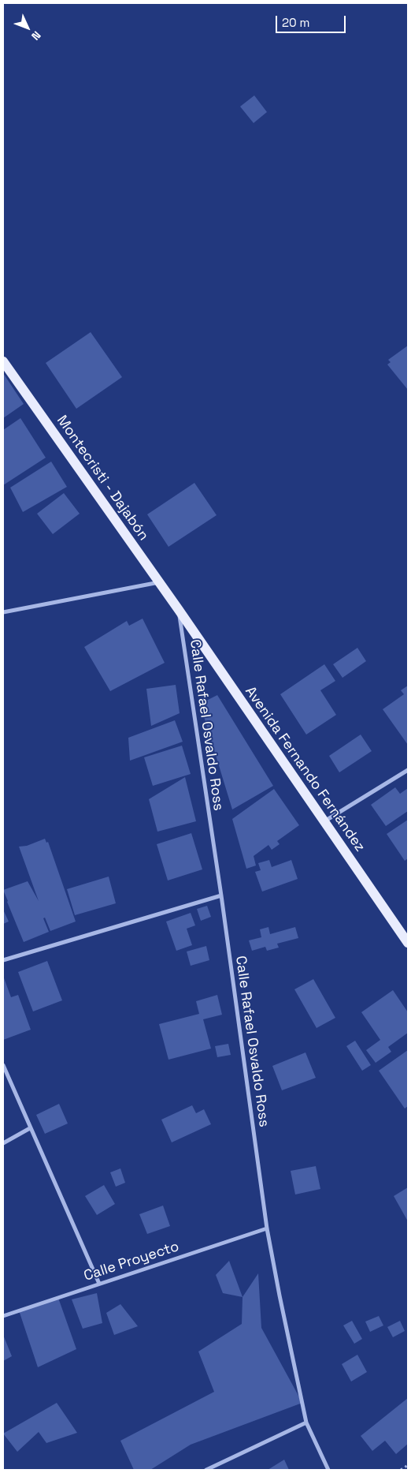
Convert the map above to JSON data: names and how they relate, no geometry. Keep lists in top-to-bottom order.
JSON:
{
  "streets": {
    "main road": ["Montecristi - Dajabón", "Avenida Fernando Fernández"],
    "street": ["Calle Rafael Osvaldo Ross", "Calle Proyecto"]
  },
  "crossings": [
    ["Montecristi - Dajabón", "Calle Rafael Osvaldo Ross"],
    ["Montecristi - Dajabón", "Avenida Fernando Fernández"],
    ["Calle Rafael Osvaldo Ross", "Avenida Fernando Fernández"],
    ["Calle Rafael Osvaldo Ross", "Calle Proyecto"]
  ],
  "scale_bar": "20 m",
  "north": "bottom right"
}
